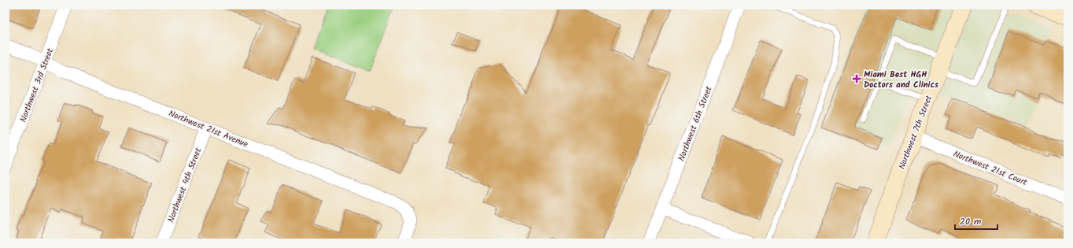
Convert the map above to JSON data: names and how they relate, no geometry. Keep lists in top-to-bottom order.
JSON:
{
  "streets": {
    "main road": ["Northwest 7th Street"],
    "street": [
      "Northwest 3rd Street",
      "Northwest 6th Street",
      "Northwest 21st Avenue",
      "Northwest 21st Court",
      "Northwest 4th Street"
    ]
  },
  "crossings": [
    ["Northwest 3rd Street", "Northwest 21st Avenue"],
    ["Northwest 21st Avenue", "Northwest 4th Street"],
    ["Northwest 7th Street", "Northwest 21st Court"]
  ],
  "places": {
    "health": ["Miami Best HGH Doctors and Clinics"]
  },
  "scale_bar": "20 m"
}
